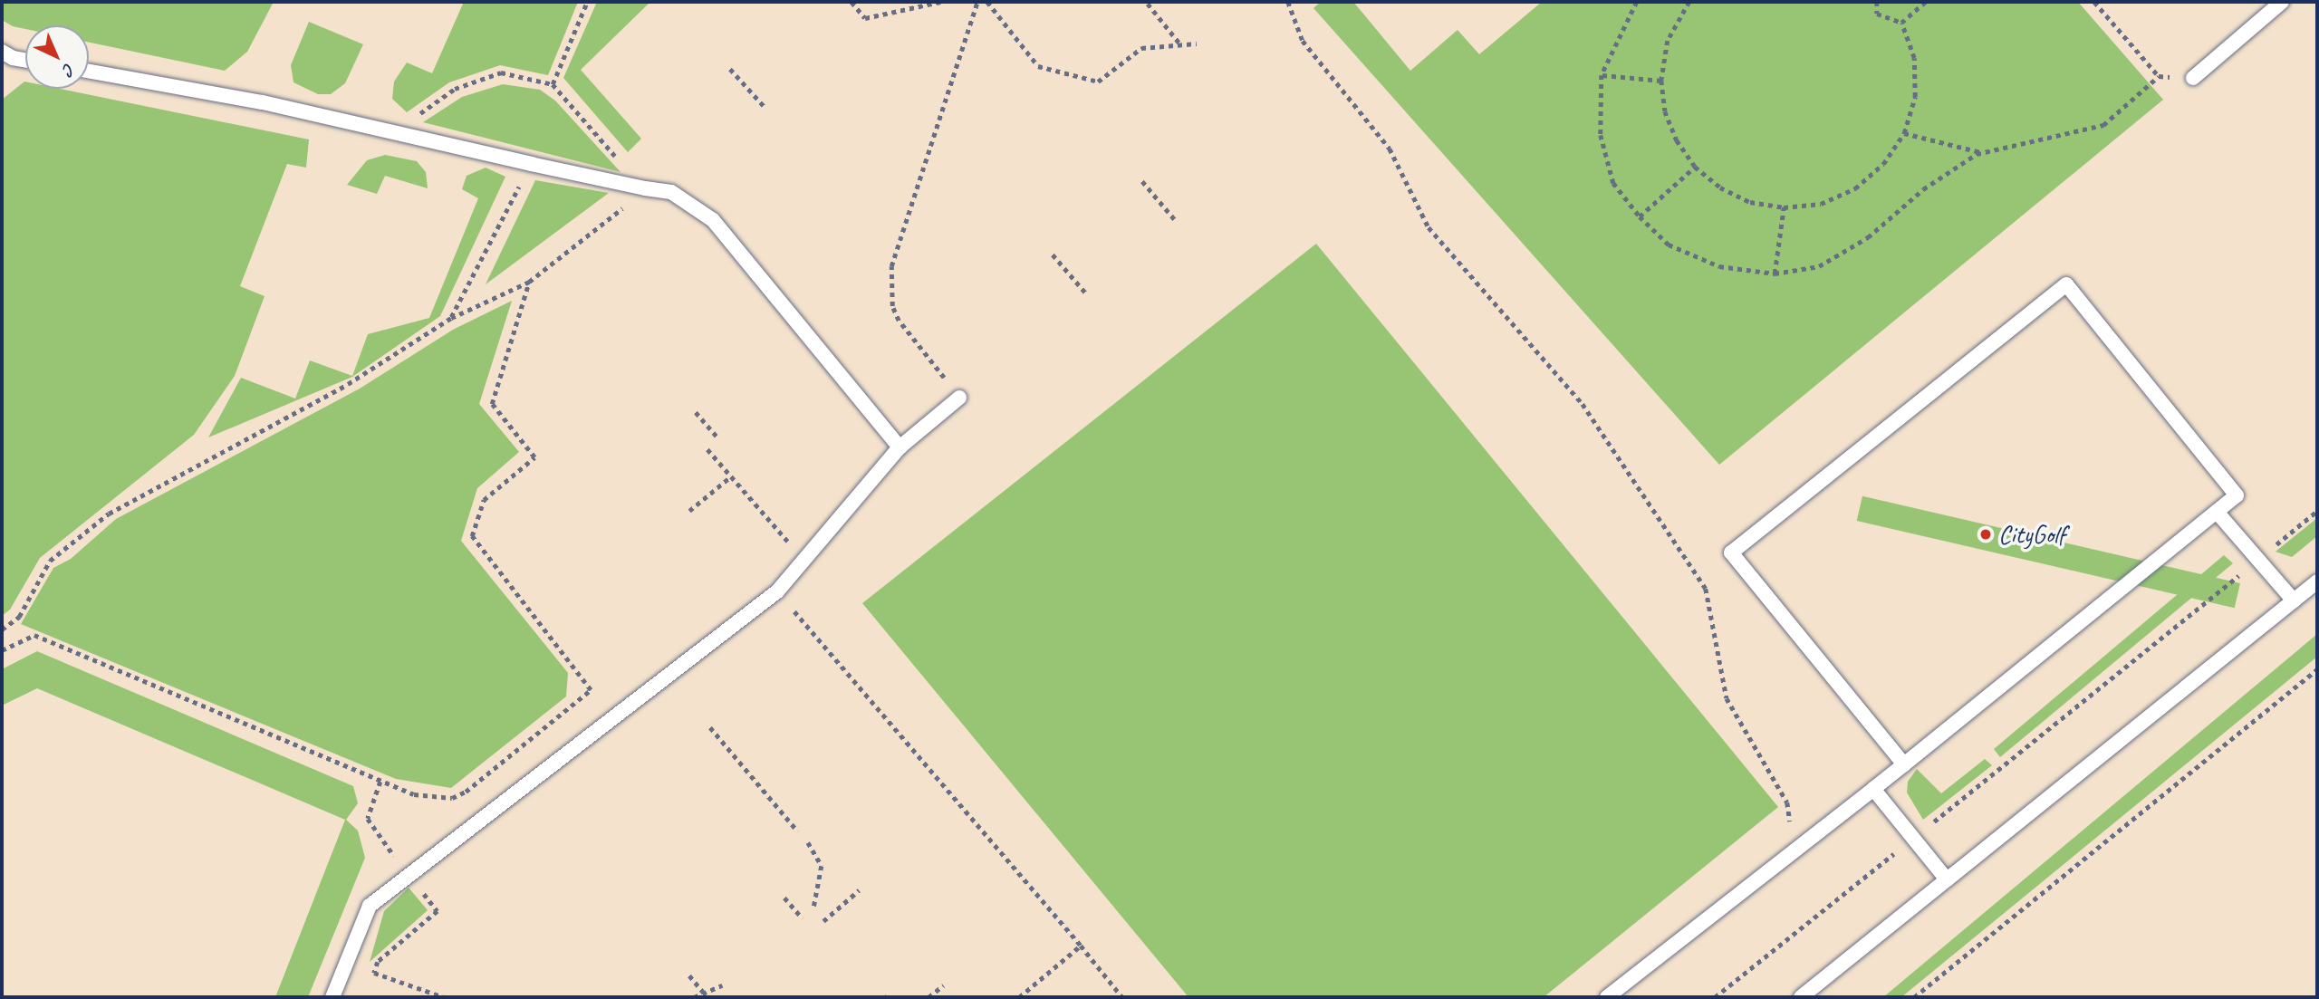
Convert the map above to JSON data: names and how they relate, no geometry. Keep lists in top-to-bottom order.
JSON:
{
  "places": ["CityGolf"],
  "north": "bottom right"
}
